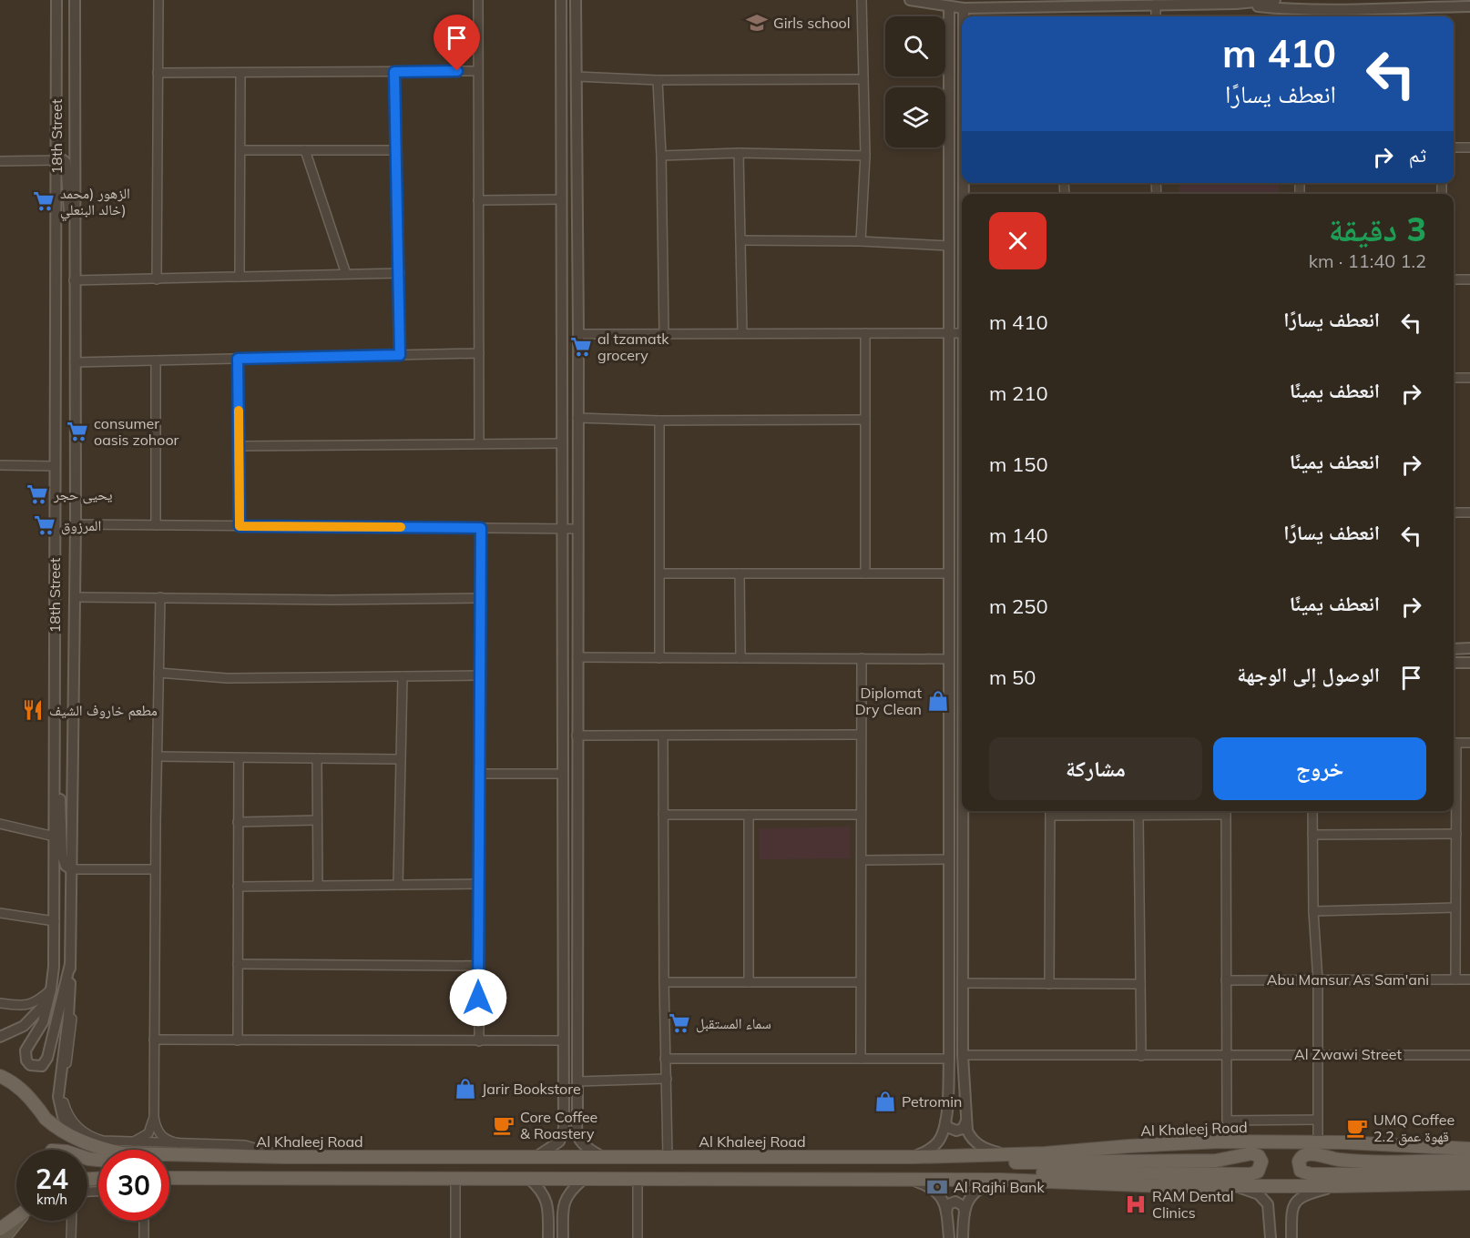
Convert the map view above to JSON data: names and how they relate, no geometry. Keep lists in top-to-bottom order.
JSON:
{
  "streets": {
    "main road": ["Al Khaleej Road"],
    "street": ["18th Street", "Abu Mansur As Sam'ani", "Al Zwawi Street"]
  },
  "places": {
    "school or university": ["Girls school"],
    "supermarket": [
      "الزهور (محمد خالد البنعلي)",
      "al tzamatk grocery",
      "consumer oasis zohoor",
      "يحيى حجر",
      "المرزوق",
      "سماء المستقبل"
    ],
    "shop": ["Diplomat Dry Clean", "Jarir Bookstore", "Petromin"],
    "restaurant": ["مطعم خاروف الشيف"],
    "cafe": ["Core Coffee & Roastery", "UMQ Coffee 2.2 قهوة عمق"],
    "bank": ["Al Rajhi Bank"],
    "hospital": ["RAM Dental Clinics"]
  },
  "page": {
    "turn": ["410 m", "انعطف يسارًا"],
    "then": "ثم",
    "heading": ["3 دقيقة", "1.2 km · 11:40"],
    "list": [
      {
        "name": "انعطف يسارًا",
        "value": "410 m"
      },
      {
        "name": "انعطف يمينًا",
        "value": "210 m"
      },
      {
        "name": "انعطف يمينًا",
        "value": "150 m"
      },
      {
        "name": "انعطف يسارًا",
        "value": "140 m"
      },
      {
        "name": "انعطف يمينًا",
        "value": "250 m"
      },
      {
        "name": "الوصول إلى الوجهة",
        "value": "50 m"
      }
    ],
    "buttons": ["خروج", "مشاركة"],
    "speed": "24 km/h",
    "limit": "30"
  }
}
